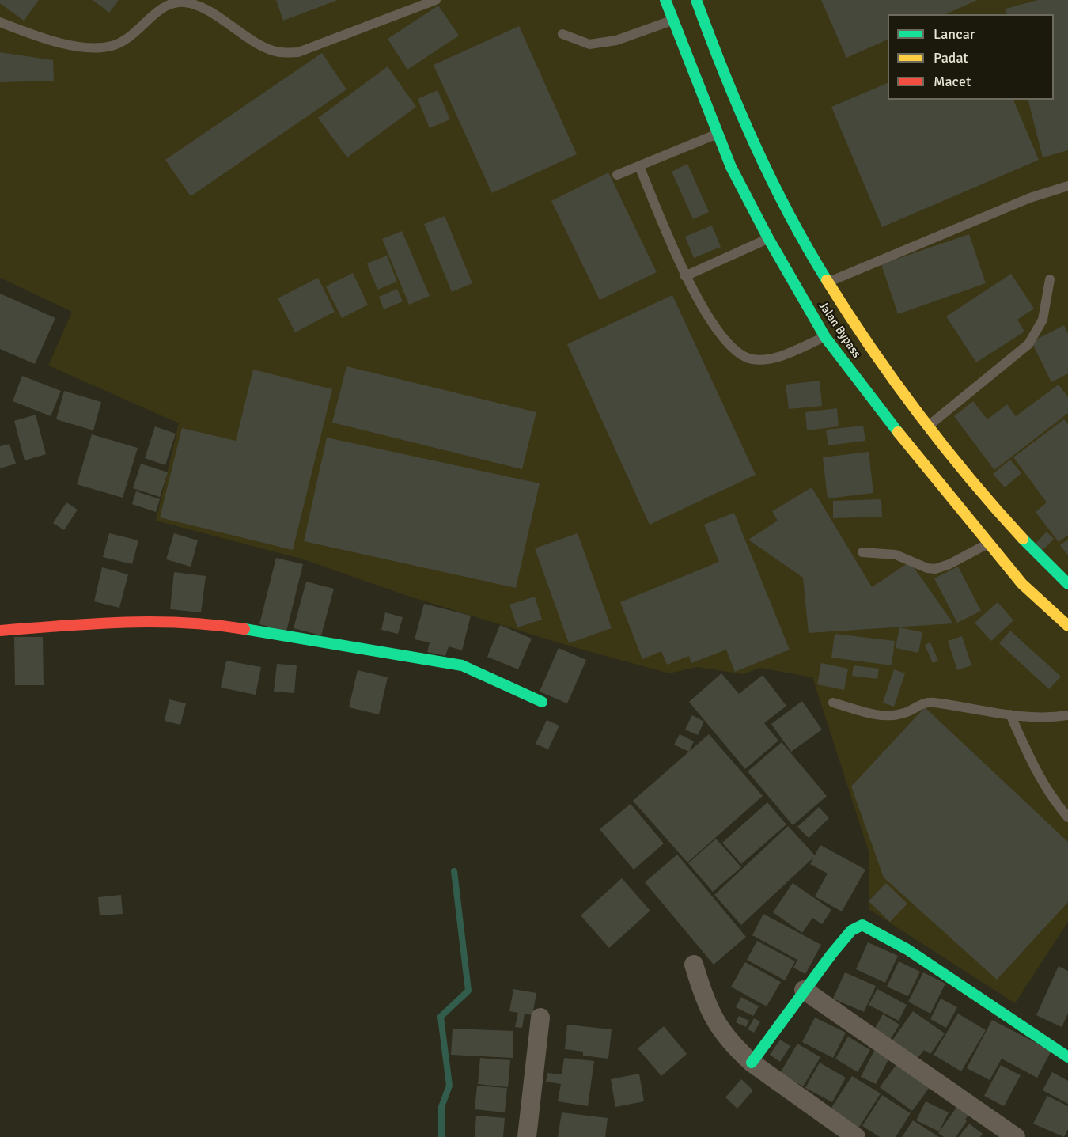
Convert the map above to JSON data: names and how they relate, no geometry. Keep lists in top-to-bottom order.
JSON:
{
  "streets": {
    "main road": ["Jalan Bypass"]
  },
  "legend": ["Lancar", "Padat", "Macet"]
}
